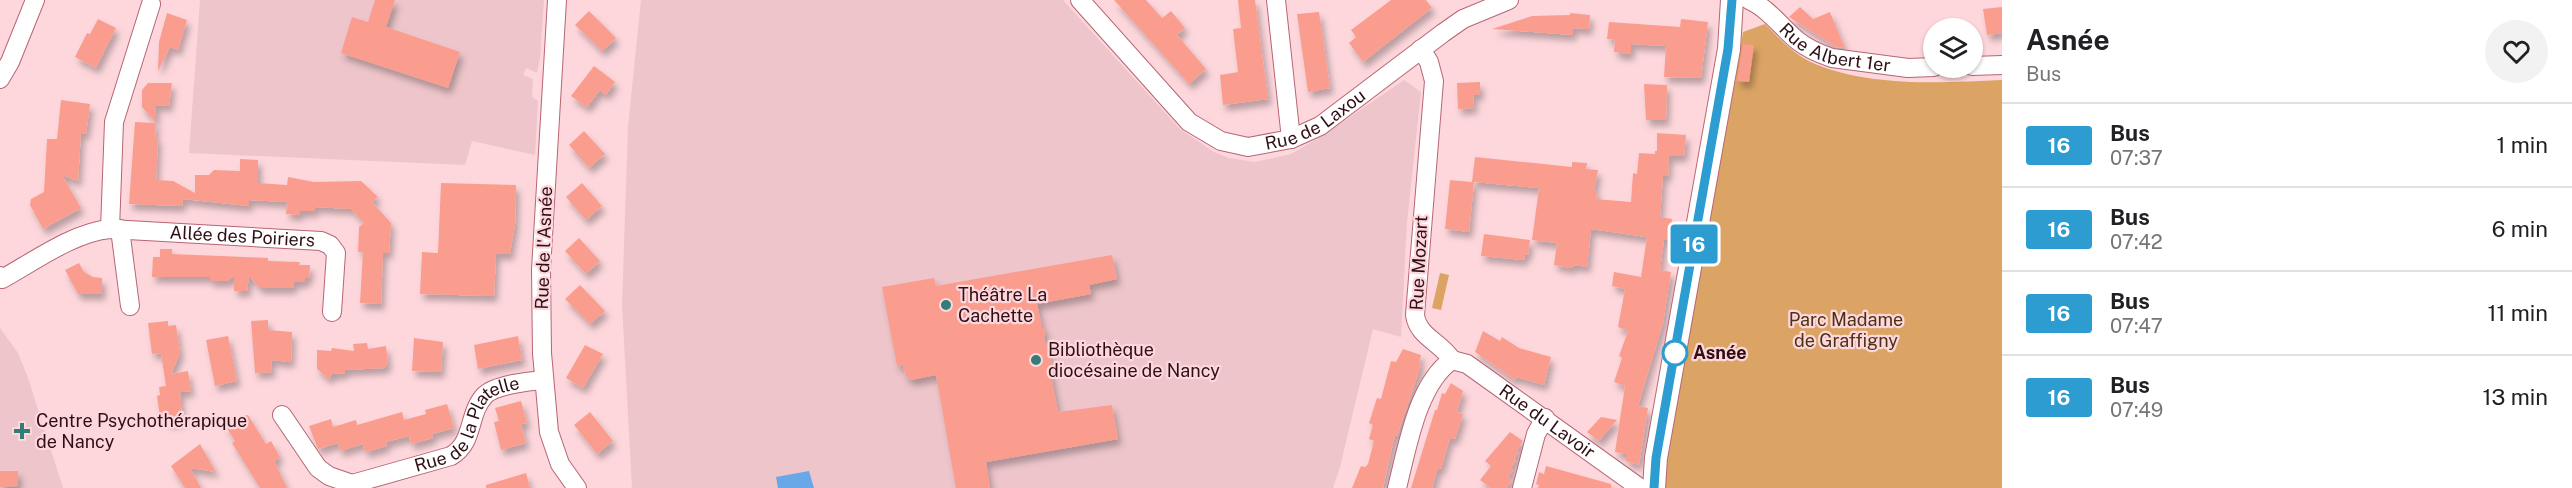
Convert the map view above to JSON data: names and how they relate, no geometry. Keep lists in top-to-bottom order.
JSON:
{
  "streets": {
    "street": [
      "Rue Albert 1er",
      "Rue de Laxou",
      "Allée des Poiriers",
      "Rue de l'Asnée",
      "Rue Mozart",
      "Rue du Lavoir",
      "Rue de la Platelle"
    ]
  },
  "crossings": [
    ["Rue de Laxou", "Rue Mozart"],
    ["Rue de l'Asnée", "Rue de la Platelle"],
    ["Rue Mozart", "Rue du Lavoir"]
  ],
  "parks": ["Parc Madame de Graffigny"],
  "places": {
    "other": ["Théâtre La Cachette", "Asnée", "Bibliothèque diocésaine de Nancy"],
    "health": ["Centre Psychothérapique de Nancy"]
  },
  "lines": ["bus line 16"],
  "page": {
    "on_map": "16",
    "heading": ["Asnée", "Bus"],
    "list": [
      {
        "mark": "16",
        "name": "Bus",
        "note": "07:37",
        "value": "1 min"
      },
      {
        "mark": "16",
        "name": "Bus",
        "note": "07:42",
        "value": "6 min"
      },
      {
        "mark": "16",
        "name": "Bus",
        "note": "07:47",
        "value": "11 min"
      },
      {
        "mark": "16",
        "name": "Bus",
        "note": "07:49",
        "value": "13 min"
      }
    ]
  }
}
